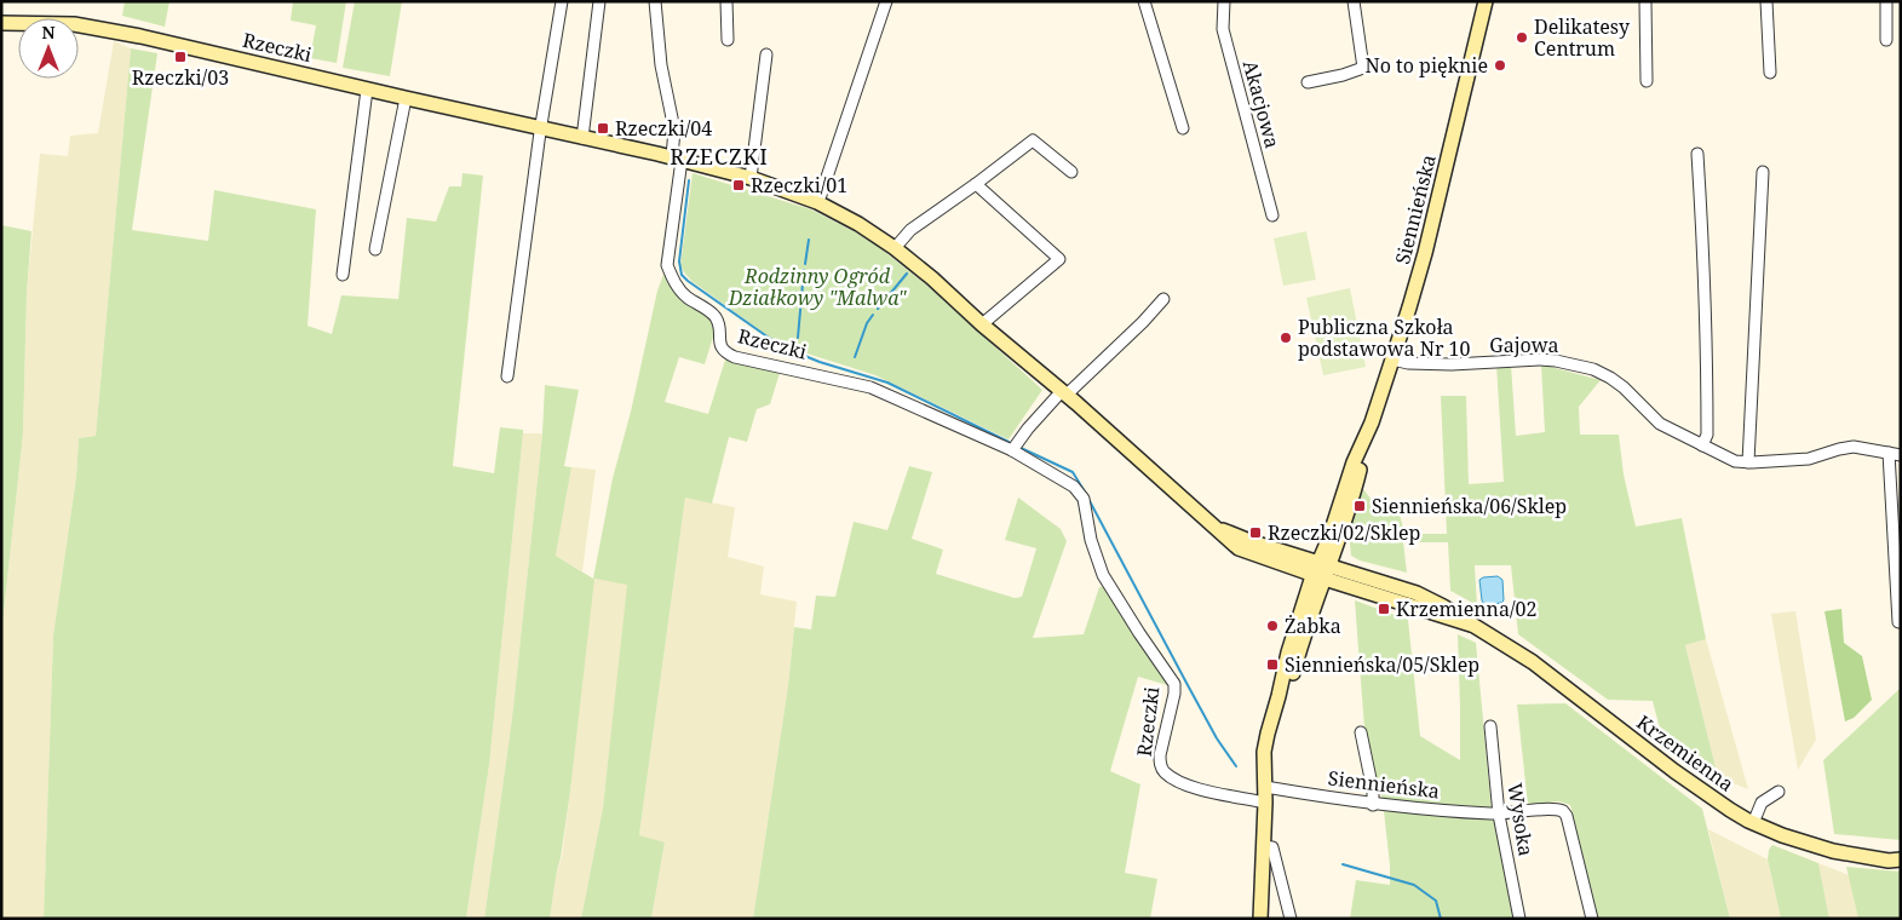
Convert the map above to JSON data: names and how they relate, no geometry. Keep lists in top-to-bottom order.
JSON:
{
  "streets": {
    "main road": ["Rzeczki", "Siennieńska", "Krzemienna"],
    "street": ["Akacjowa", "Gajowa", "Wysoka"]
  },
  "crossings": [
    ["Rzeczki", "Siennieńska"],
    ["Rzeczki", "Krzemienna"],
    ["Siennieńska", "Gajowa"],
    ["Siennieńska", "Krzemienna"],
    ["Siennieńska", "Wysoka"]
  ],
  "districts": ["RZECZKI"],
  "parks": ["Rodzinny Ogród Działkowy \"Malwa\""],
  "places": {
    "other": [
      "Delikatesy Centrum",
      "No to pięknie",
      "Publiczna Szkoła podstawowa Nr 10",
      "Żabka"
    ],
    "transit": [
      "Rzeczki/03",
      "Rzeczki/04",
      "Rzeczki/01",
      "Siennieńska/06/Sklep",
      "Rzeczki/02/Sklep",
      "Krzemienna/02",
      "Siennieńska/05/Sklep"
    ]
  },
  "north": "top"
}
